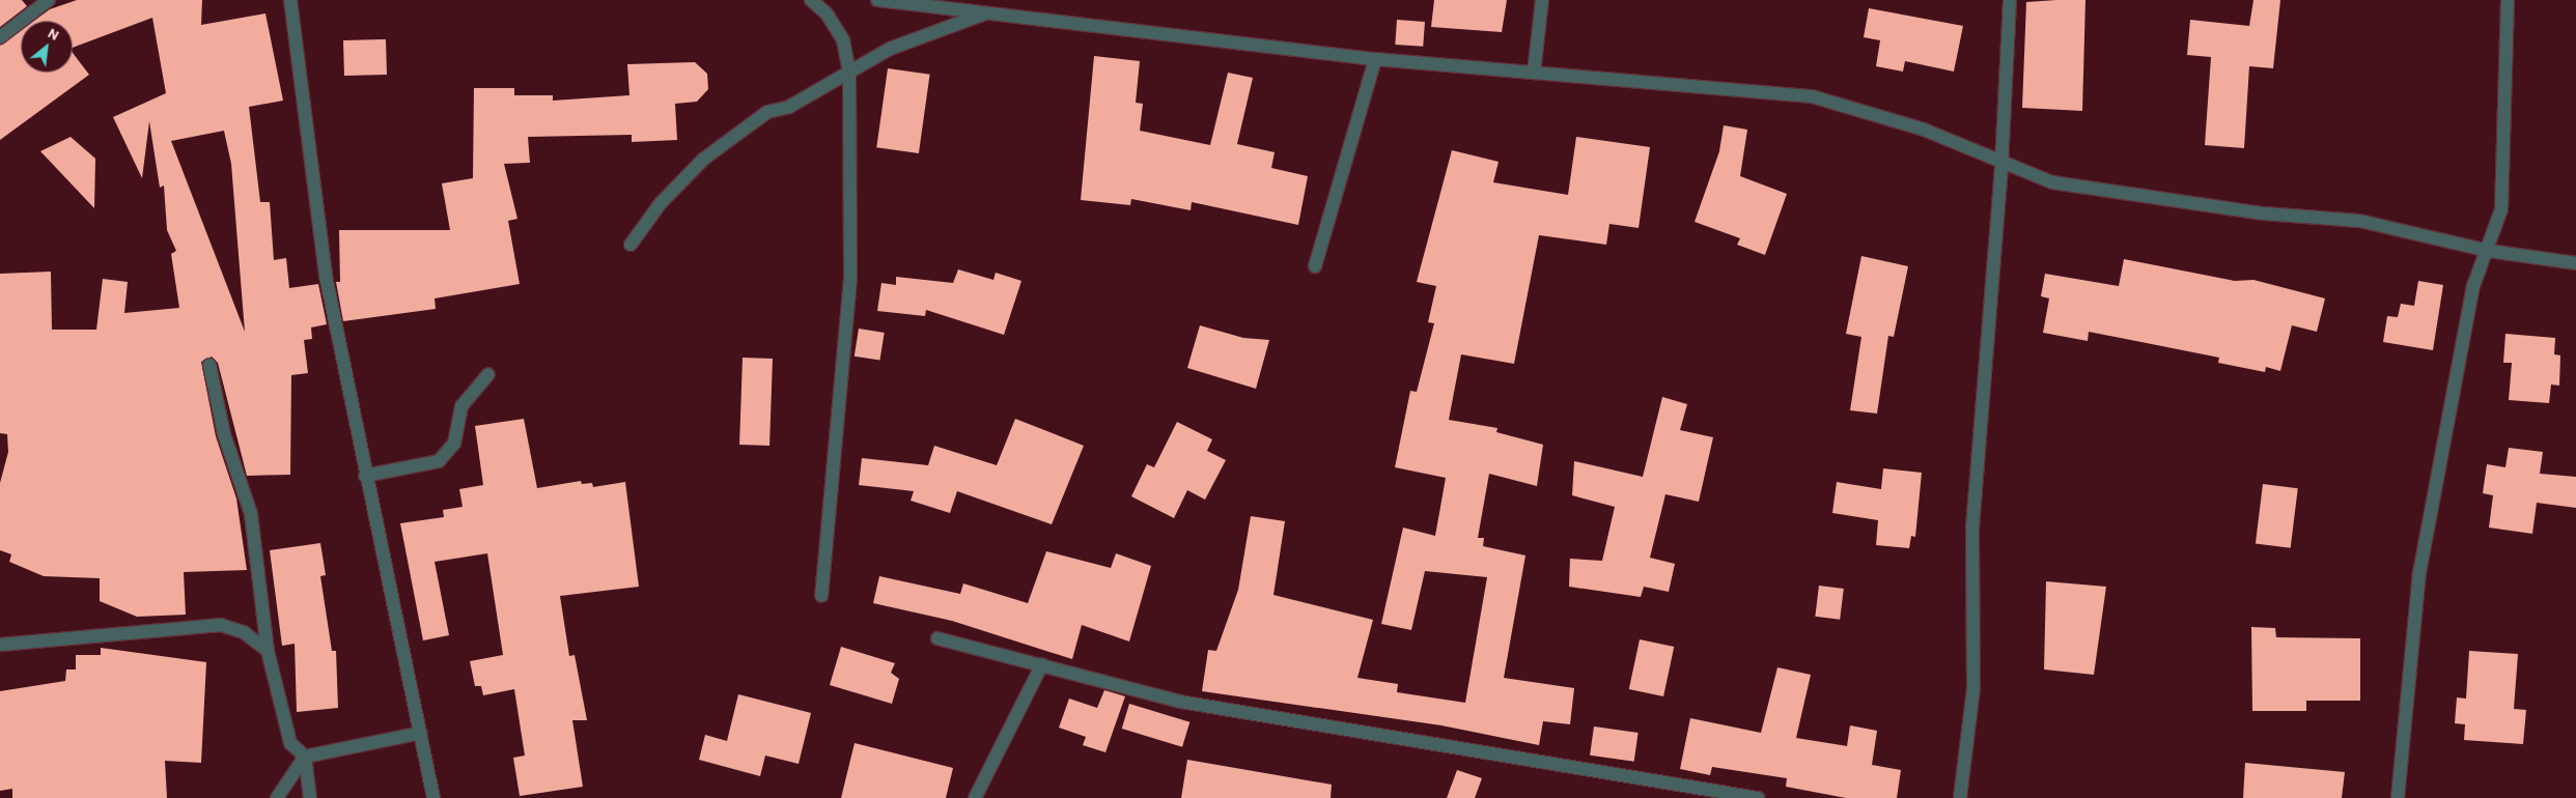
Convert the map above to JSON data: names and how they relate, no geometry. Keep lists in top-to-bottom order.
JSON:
{
  "north": "top right"
}
